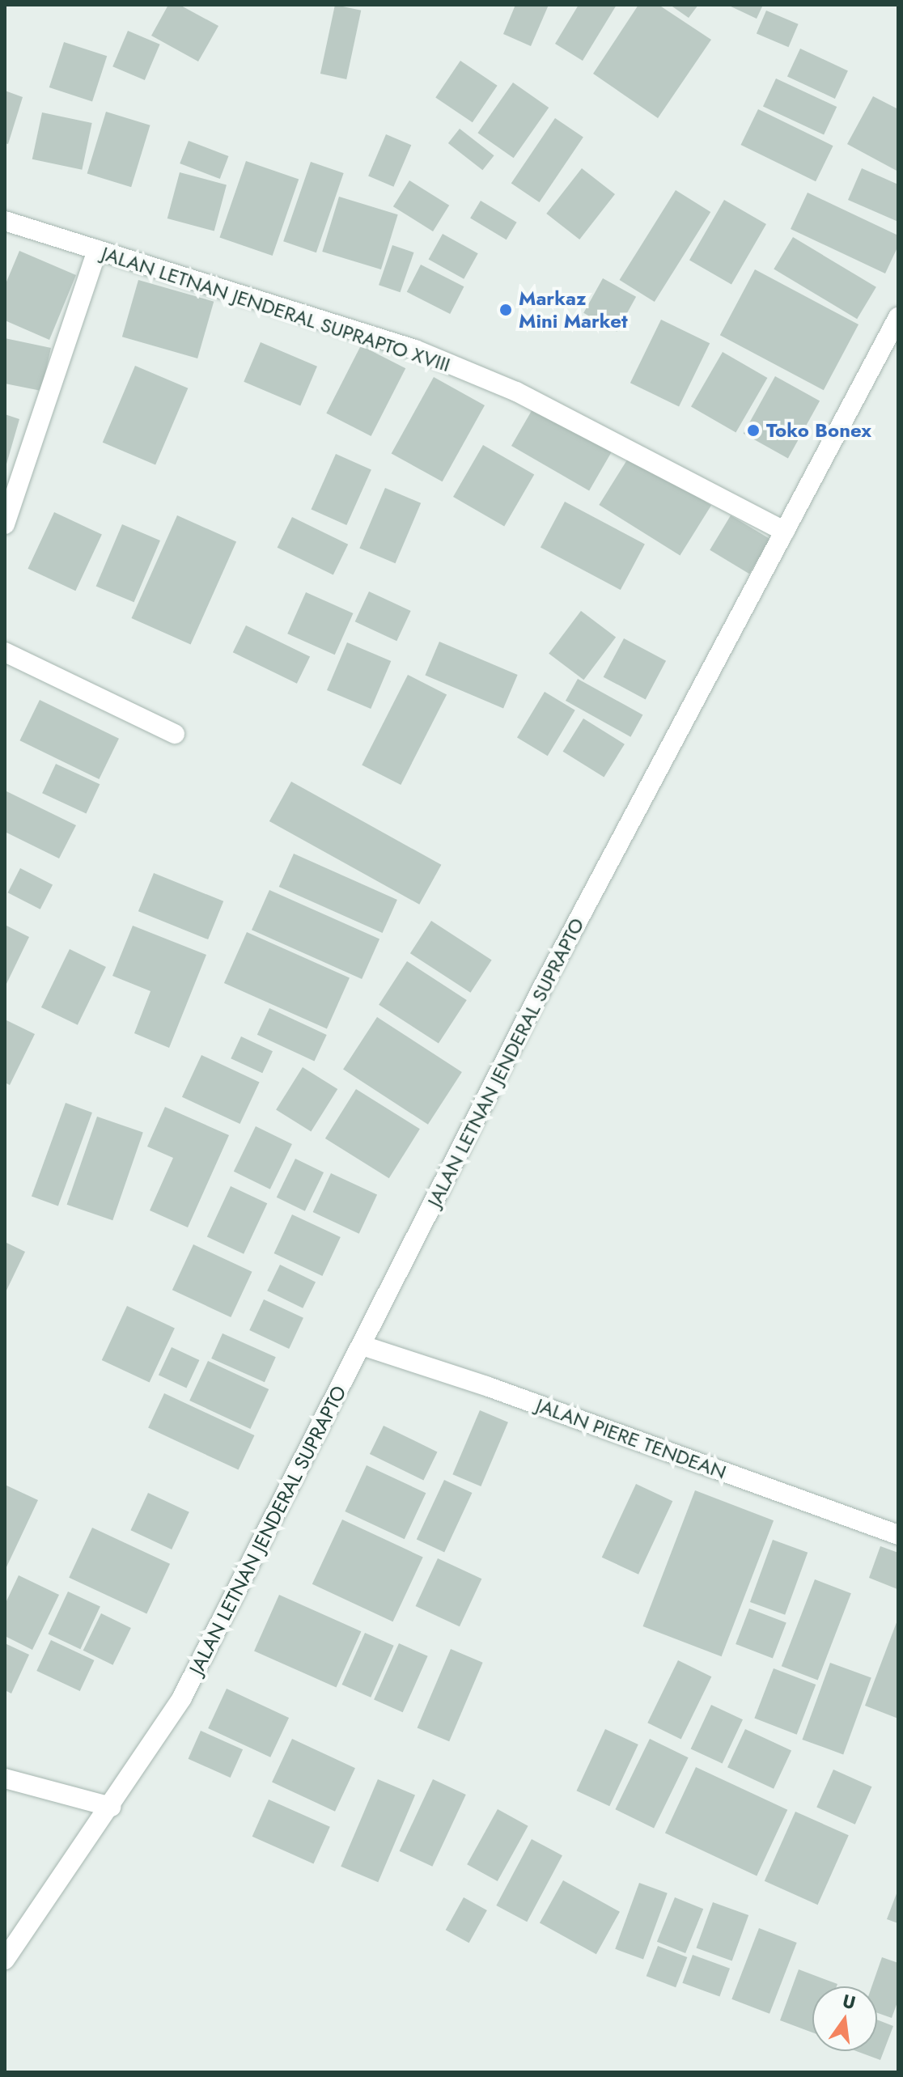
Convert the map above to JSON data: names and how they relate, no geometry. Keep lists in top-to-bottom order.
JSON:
{
  "streets": {
    "street": ["JALAN LETNAN JENDERAL SUPRAPTO XVIII", "JALAN LETNAN JENDERAL SUPRAPTO", "JALAN PIERE TENDEAN"]
  },
  "crossings": [
    ["JALAN LETNAN JENDERAL SUPRAPTO XVIII", "JALAN LETNAN JENDERAL SUPRAPTO"],
    ["JALAN LETNAN JENDERAL SUPRAPTO", "JALAN PIERE TENDEAN"]
  ],
  "places": ["Markaz Mini Market", "Toko Bonex"],
  "north": "top"
}
